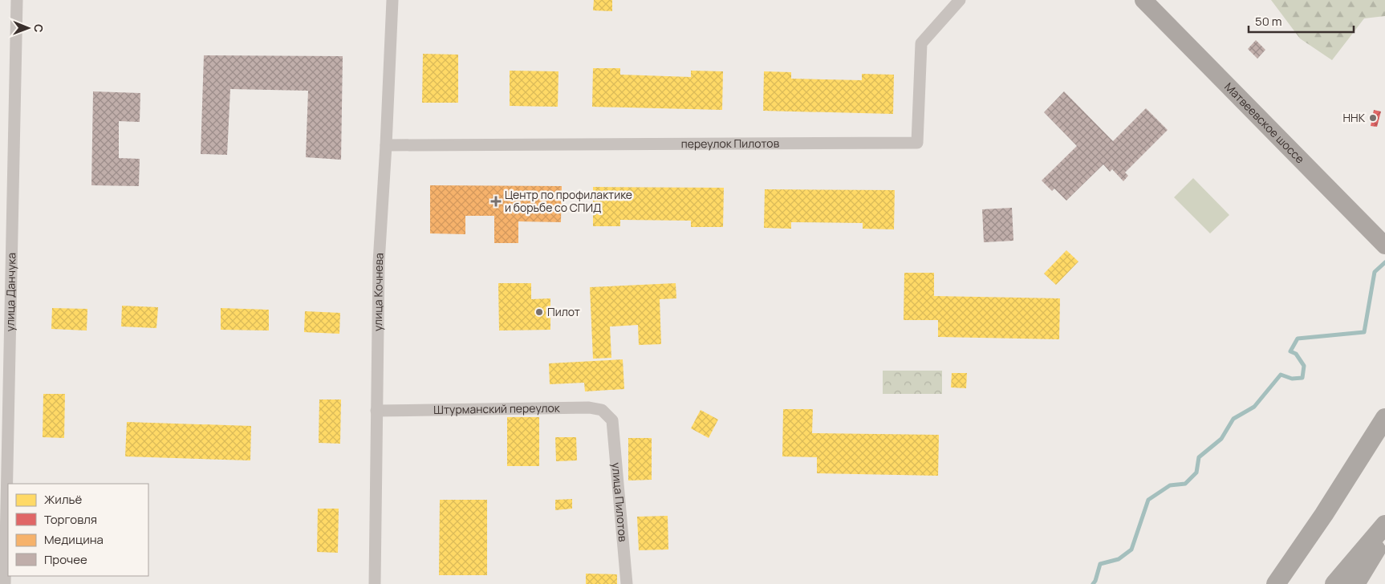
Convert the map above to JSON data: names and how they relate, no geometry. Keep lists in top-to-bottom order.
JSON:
{
  "streets": {
    "main road": ["Матвеевское шоссе"],
    "street": [
      "переулок Пилотов",
      "улица Данчука",
      "улица Кочнева",
      "Штурманский переулок",
      "улица Пилотов"
    ]
  },
  "crossings": [
    ["переулок Пилотов", "улица Кочнева"],
    ["улица Кочнева", "Штурманский переулок"],
    ["Штурманский переулок", "улица Пилотов"]
  ],
  "places": {
    "other": ["ННК", "Пилот"],
    "health": ["Центр по профилактике и борьбе со СПИД"]
  },
  "legend": [
    "Жильё",
    "Торговля",
    "Медицина",
    "Прочее"
  ],
  "scale_bar": "50 m",
  "north": "right"
}
